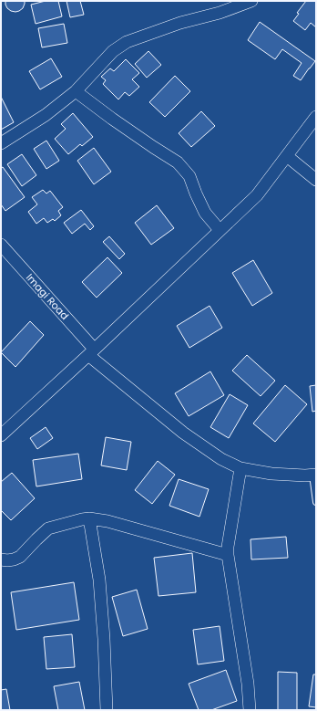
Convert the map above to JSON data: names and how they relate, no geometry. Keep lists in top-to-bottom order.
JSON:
{
  "streets": {
    "street": ["Imagi Road"]
  }
}
